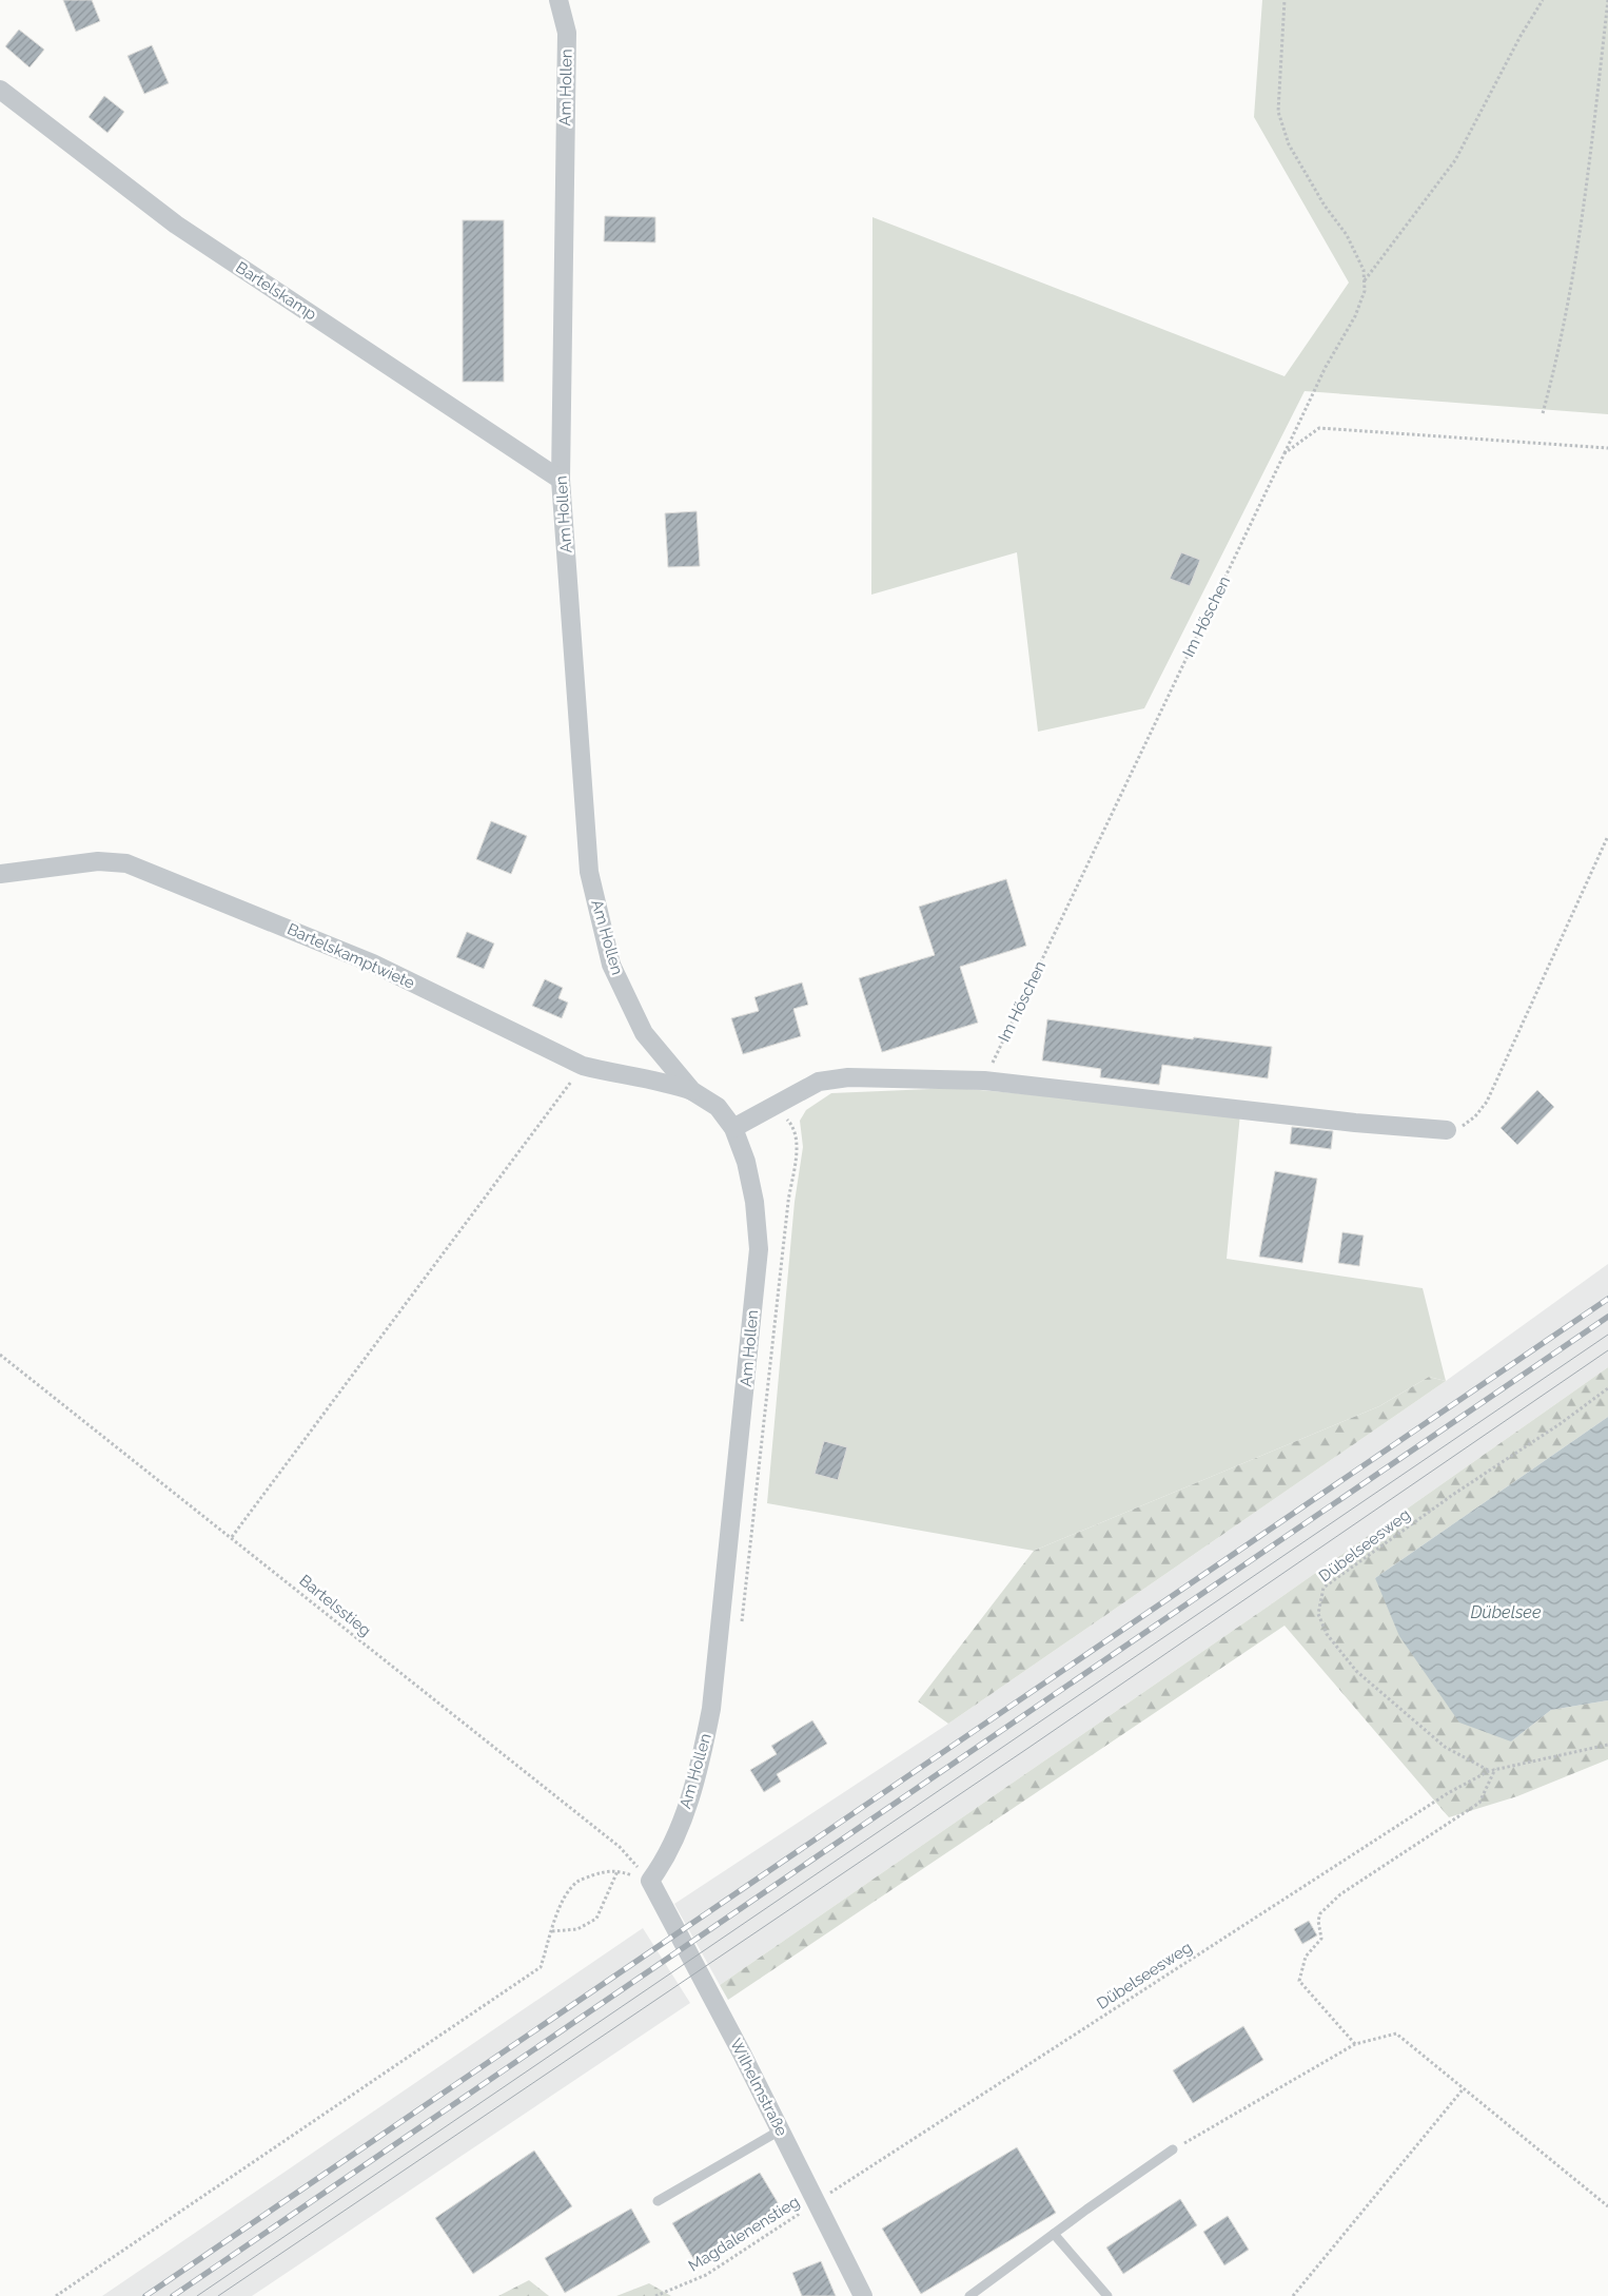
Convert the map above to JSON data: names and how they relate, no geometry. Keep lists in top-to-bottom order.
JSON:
{
  "streets": {
    "street": [
      "Am Hollen",
      "Bartelskamp",
      "Bartelskamptwiete",
      "Wilhelmstraße"
    ],
    "path": [
      "Im Höschen",
      "Dübelseesweg",
      "Bartelsstieg",
      "Magdalenenstieg"
    ]
  },
  "crossings": [
    ["Am Hollen", "Bartelskamp"],
    ["Am Hollen", "Bartelskamptwiete"],
    ["Am Hollen", "Bartelsstieg"],
    ["Am Hollen", "Wilhelmstraße"],
    ["Dübelseesweg", "Wilhelmstraße"],
    ["Dübelseesweg", "Magdalenenstieg"],
    ["Bartelsstieg", "Wilhelmstraße"],
    ["Wilhelmstraße", "Magdalenenstieg"]
  ],
  "water": ["Dübelsee"]
}
